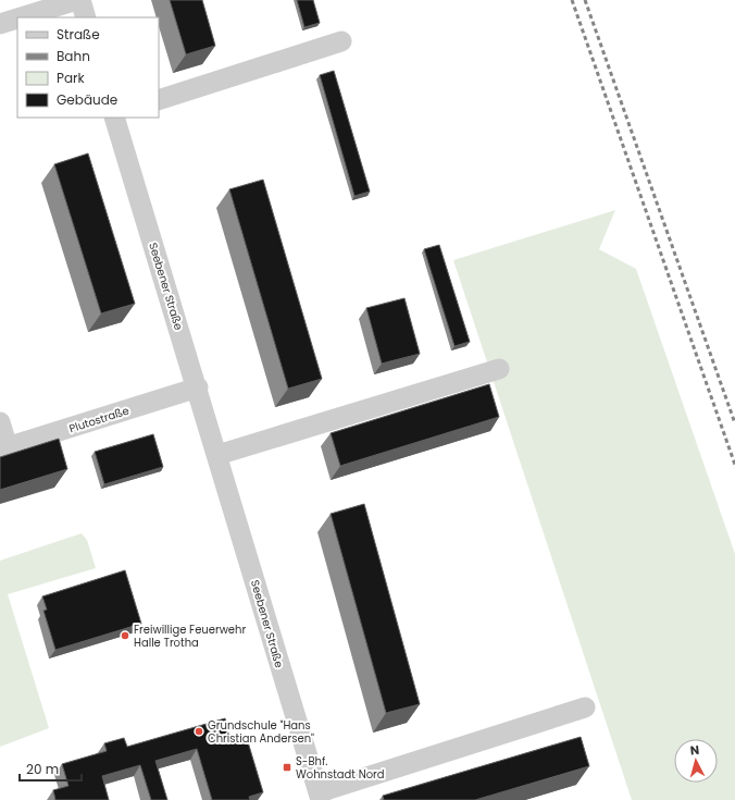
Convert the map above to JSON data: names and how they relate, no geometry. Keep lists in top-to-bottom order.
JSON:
{
  "streets": {
    "street": ["Seebener Straße", "Plutostraße"]
  },
  "crossings": [
    ["Seebener Straße", "Plutostraße"]
  ],
  "places": {
    "other": ["Freiwillige Feuerwehr Halle Trotha", "Grundschule \"Hans Christian Andersen\""],
    "transit": ["S-Bhf. Wohnstadt Nord"]
  },
  "legend": [
    "Straße",
    "Bahn",
    "Park",
    "Gebäude"
  ],
  "scale_bar": "20 m",
  "north": "top"
}
